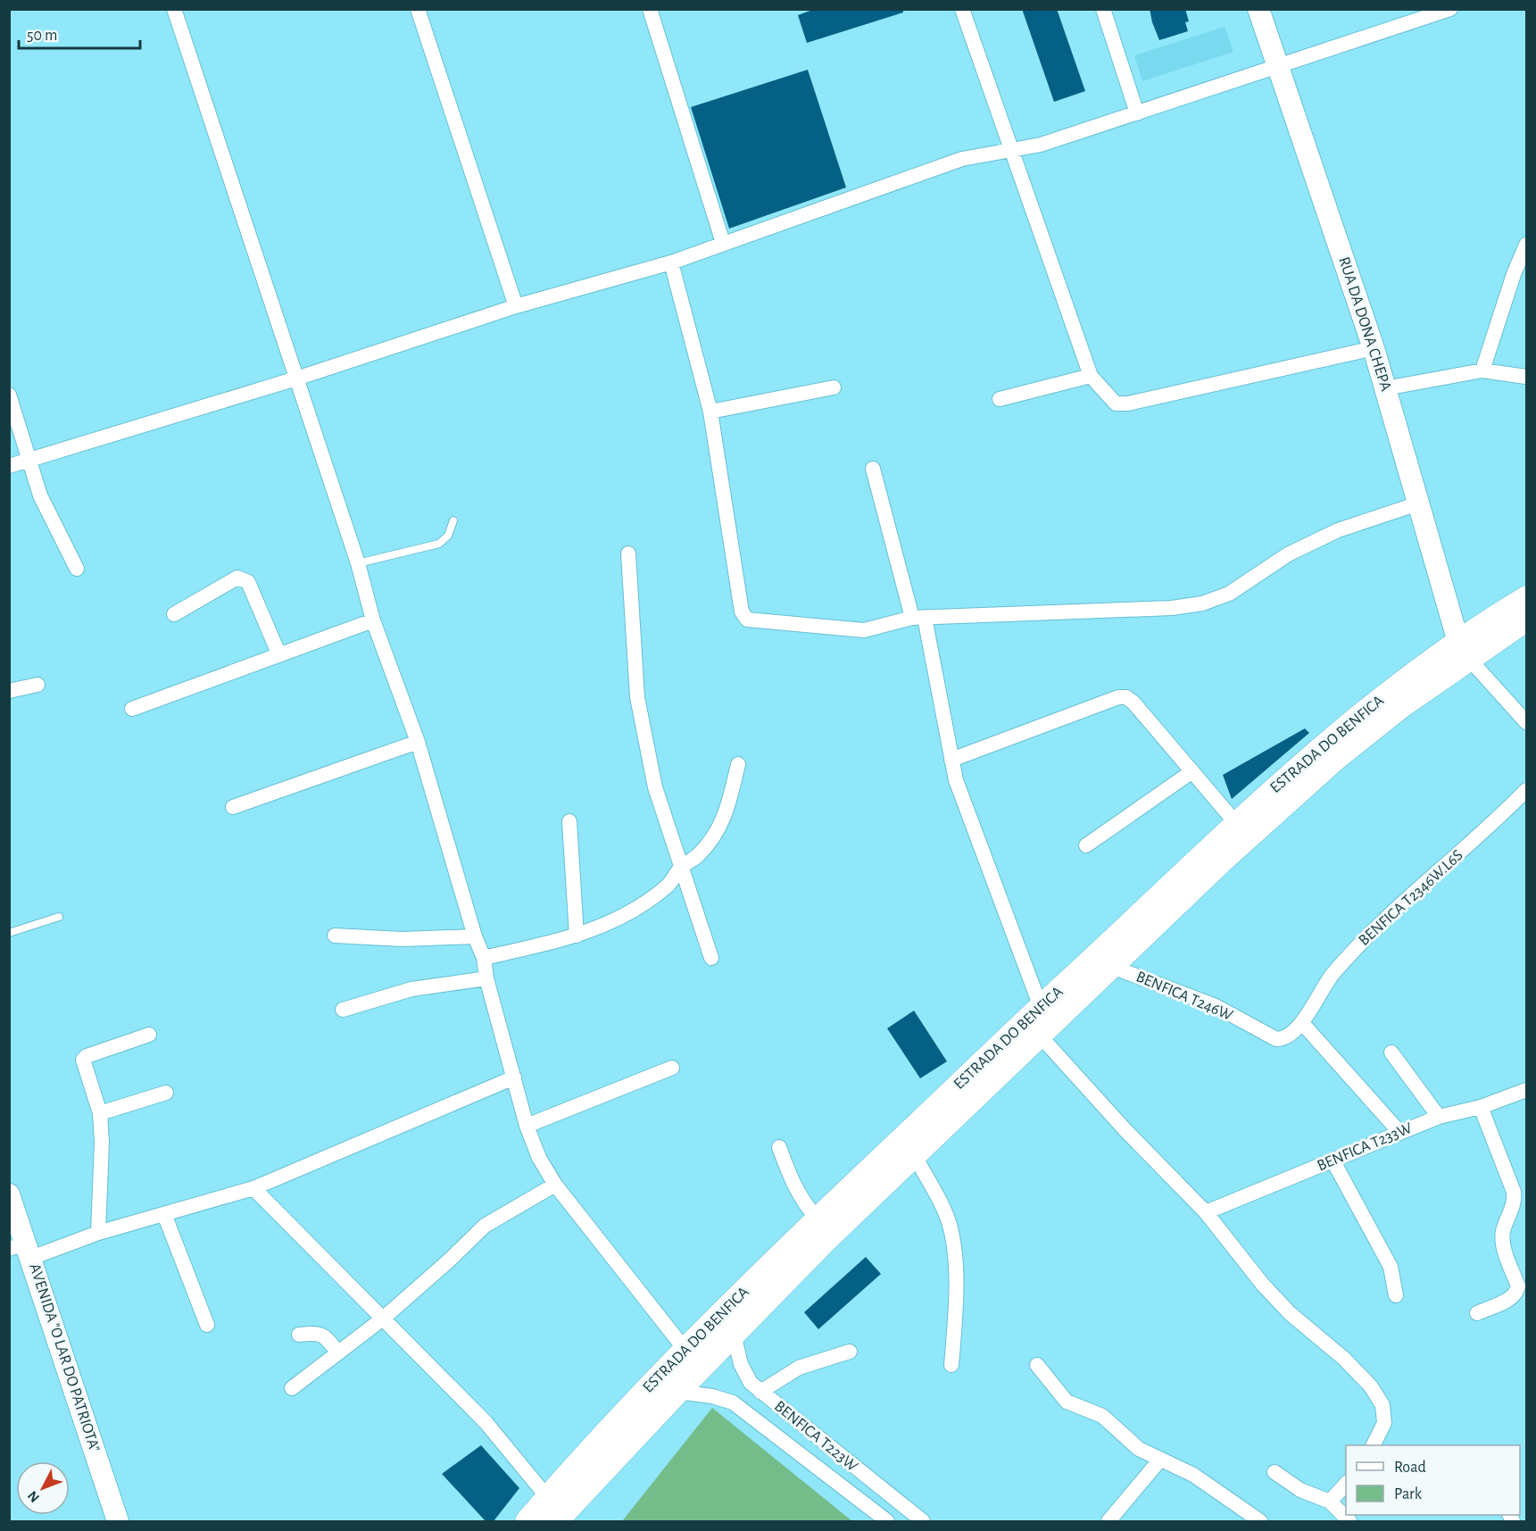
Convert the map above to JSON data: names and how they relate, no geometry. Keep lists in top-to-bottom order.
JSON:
{
  "streets": {
    "highway": ["ESTRADA DO BENFICA"],
    "main road": ["RUA DA DONA CHEPA", "AVENIDA \"O LAR DO PATRIOTA\""],
    "street": [
      "BENFICA T2346W.L6S",
      "BENFICA T246W",
      "BENFICA T233W",
      "BENFICA T223W"
    ]
  },
  "crossings": [
    ["RUA DA DONA CHEPA", "ESTRADA DO BENFICA"],
    ["ESTRADA DO BENFICA", "BENFICA T246W"],
    ["ESTRADA DO BENFICA", "BENFICA T223W"],
    ["BENFICA T2346W.L6S", "BENFICA T246W"]
  ],
  "legend": ["Road", "Park"],
  "scale_bar": "50 m",
  "north": "bottom left"
}
